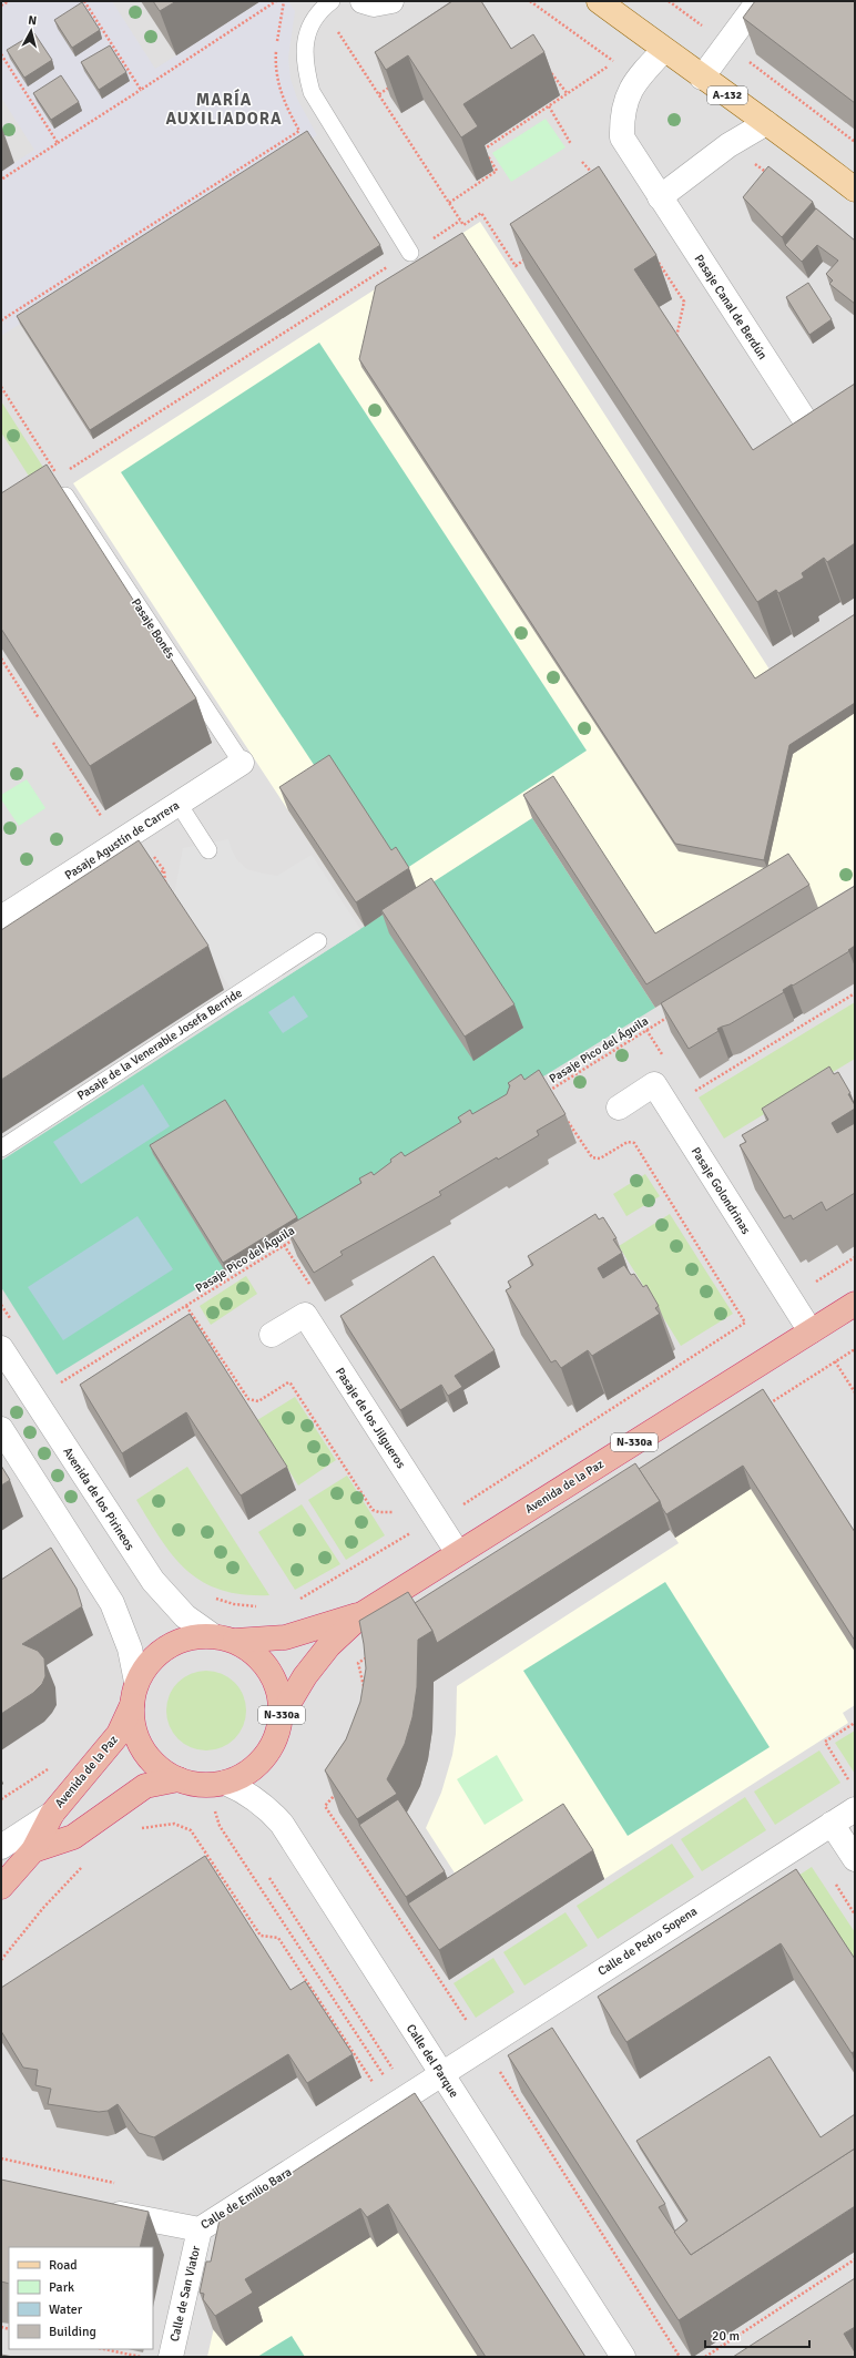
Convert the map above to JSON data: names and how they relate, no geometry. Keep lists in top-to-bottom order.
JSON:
{
  "streets": {
    "highway": ["N-330a", "Avenida de la Paz"],
    "main road": ["A-132"],
    "street": [
      "Pasaje Canal de Berdún",
      "Pasaje Agustín de Carrera",
      "Pasaje Golondrinas",
      "Pasaje de los Jilgueros",
      "Avenida de los Pirineos",
      "Calle de Pedro Sopena",
      "Calle del Parque",
      "Calle de Emilio Bara",
      "Calle de San Viator"
    ],
    "lane": ["Pasaje Bonés", "Pasaje de la Venerable Josefa Berride"],
    "path": ["Pasaje Pico del Águila"]
  },
  "crossings": [
    ["A-132", "Pasaje Canal de Berdún"],
    ["Pasaje Bonés", "Pasaje Agustín de Carrera"],
    ["Pasaje Golondrinas", "Avenida de la Paz"],
    ["Pasaje de los Jilgueros", "Avenida de la Paz"],
    ["N-330a", "Avenida de la Paz"],
    ["N-330a", "Avenida de los Pirineos"],
    ["N-330a", "Calle del Parque"],
    ["Avenida de la Paz", "Avenida de los Pirineos"],
    ["Avenida de la Paz", "Calle del Parque"],
    ["Avenida de los Pirineos", "Calle del Parque"],
    ["Calle de Pedro Sopena", "Calle del Parque"],
    ["Calle de Pedro Sopena", "Calle de Emilio Bara"],
    ["Calle del Parque", "Calle de Emilio Bara"],
    ["Calle de Emilio Bara", "Calle de San Viator"]
  ],
  "districts": ["MARÍA AUXILIADORA"],
  "legend": [
    "Road",
    "Park",
    "Water",
    "Building"
  ],
  "scale_bar": "20 m",
  "north": "top"
}
